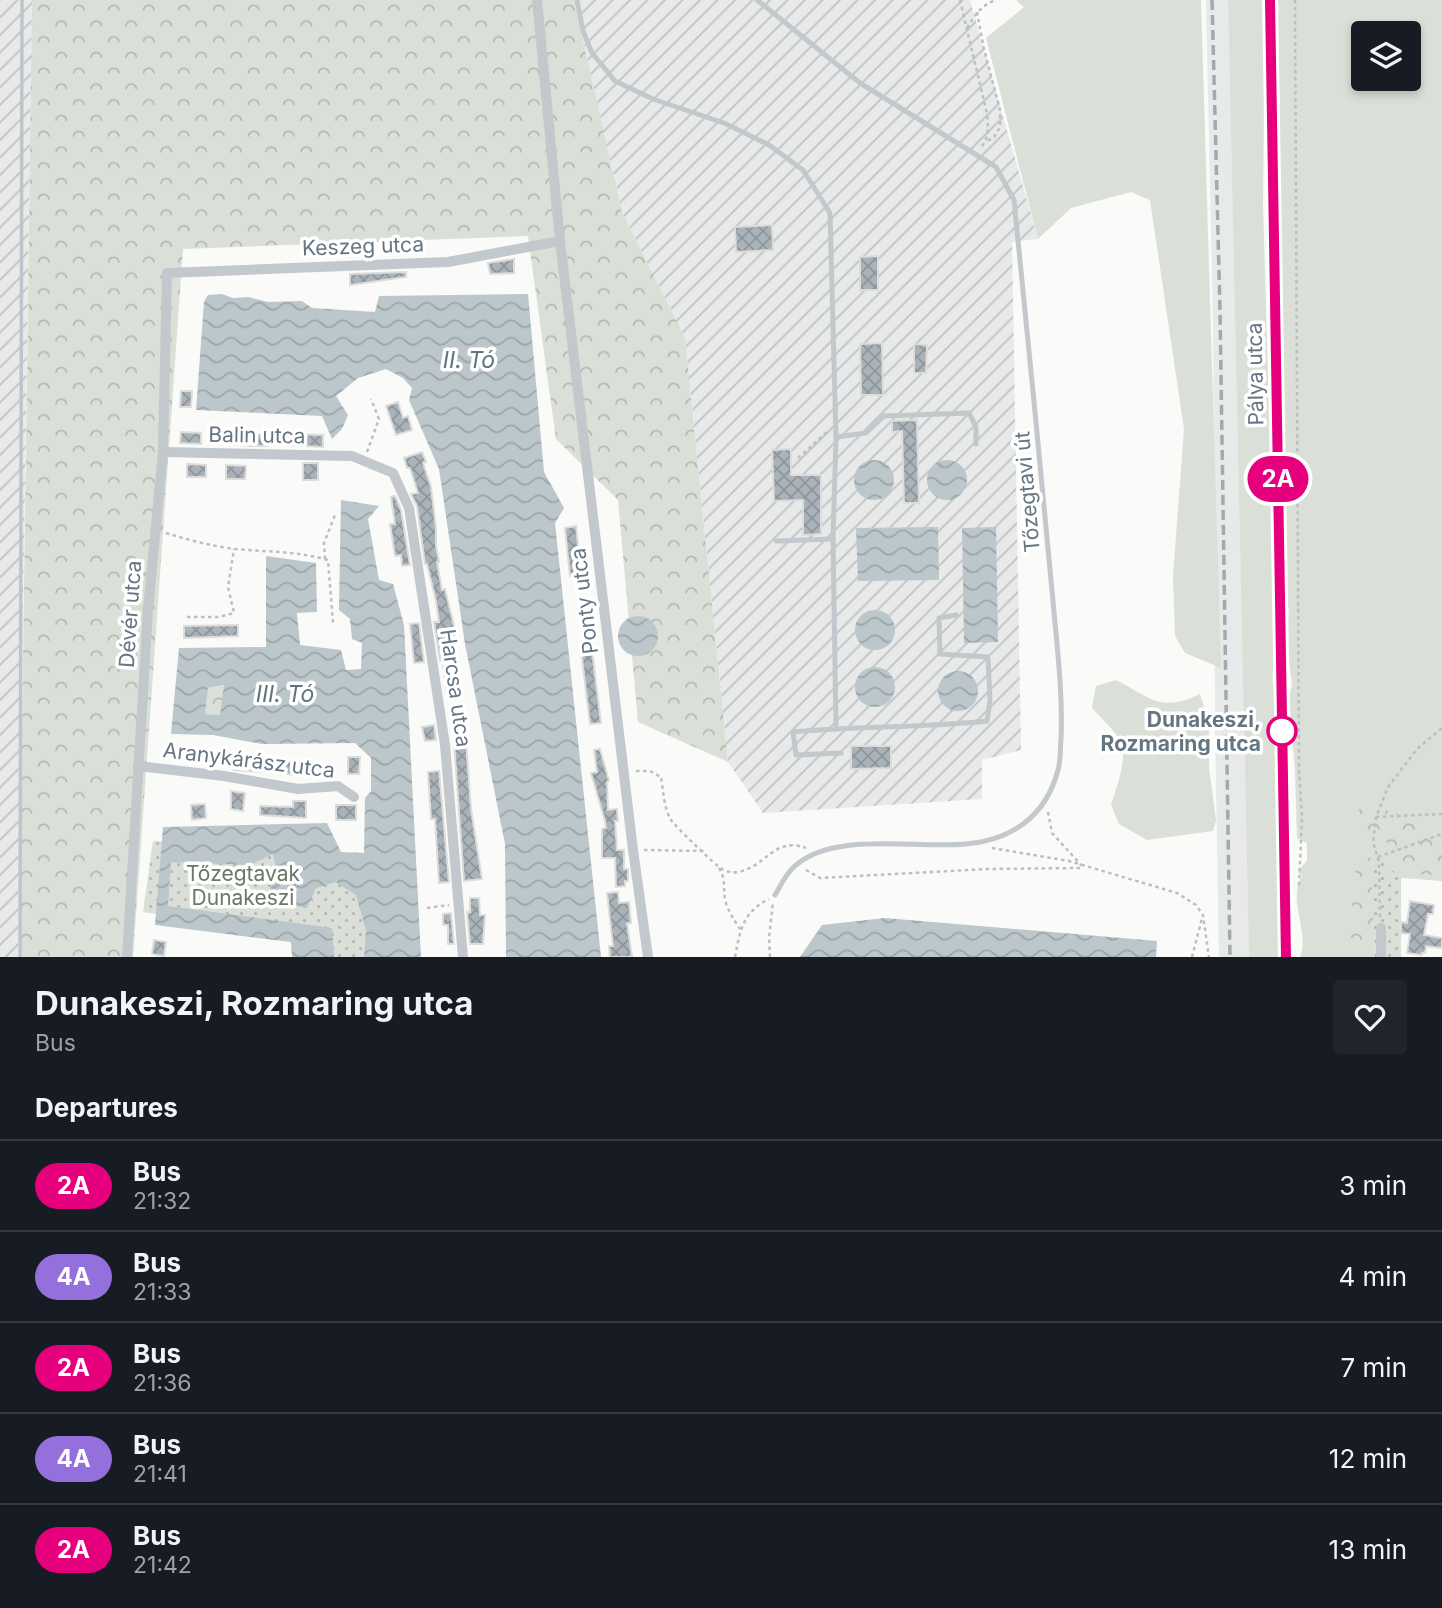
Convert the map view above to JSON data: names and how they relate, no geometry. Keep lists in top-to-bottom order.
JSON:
{
  "streets": {
    "street": [
      "Keszeg utca",
      "Pálya utca",
      "Balin utca",
      "Ponty utca",
      "Dévér utca",
      "Harcsa utca",
      "Aranykárász utca"
    ],
    "lane": ["Tőzegtavi út"]
  },
  "crossings": [
    ["Keszeg utca", "Ponty utca"],
    ["Keszeg utca", "Dévér utca"],
    ["Balin utca", "Dévér utca"],
    ["Balin utca", "Harcsa utca"],
    ["Dévér utca", "Aranykárász utca"]
  ],
  "water": ["II. Tó", "III. Tó"],
  "parks": ["Tőzegtavak Dunakeszi"],
  "places": ["Dunakeszi, Rozmaring utca"],
  "lines": ["bus line 2A"],
  "page": {
    "on_map": "2A",
    "heading": [
      ["Dunakeszi, Rozmaring utca", "Bus"],
      "Departures"
    ],
    "list": [
      {
        "mark": "2A",
        "name": "Bus",
        "note": "21:32",
        "value": "3 min"
      },
      {
        "mark": "4A",
        "name": "Bus",
        "note": "21:33",
        "value": "4 min"
      },
      {
        "mark": "2A",
        "name": "Bus",
        "note": "21:36",
        "value": "7 min"
      },
      {
        "mark": "4A",
        "name": "Bus",
        "note": "21:41",
        "value": "12 min"
      },
      {
        "mark": "2A",
        "name": "Bus",
        "note": "21:42",
        "value": "13 min"
      }
    ]
  }
}
